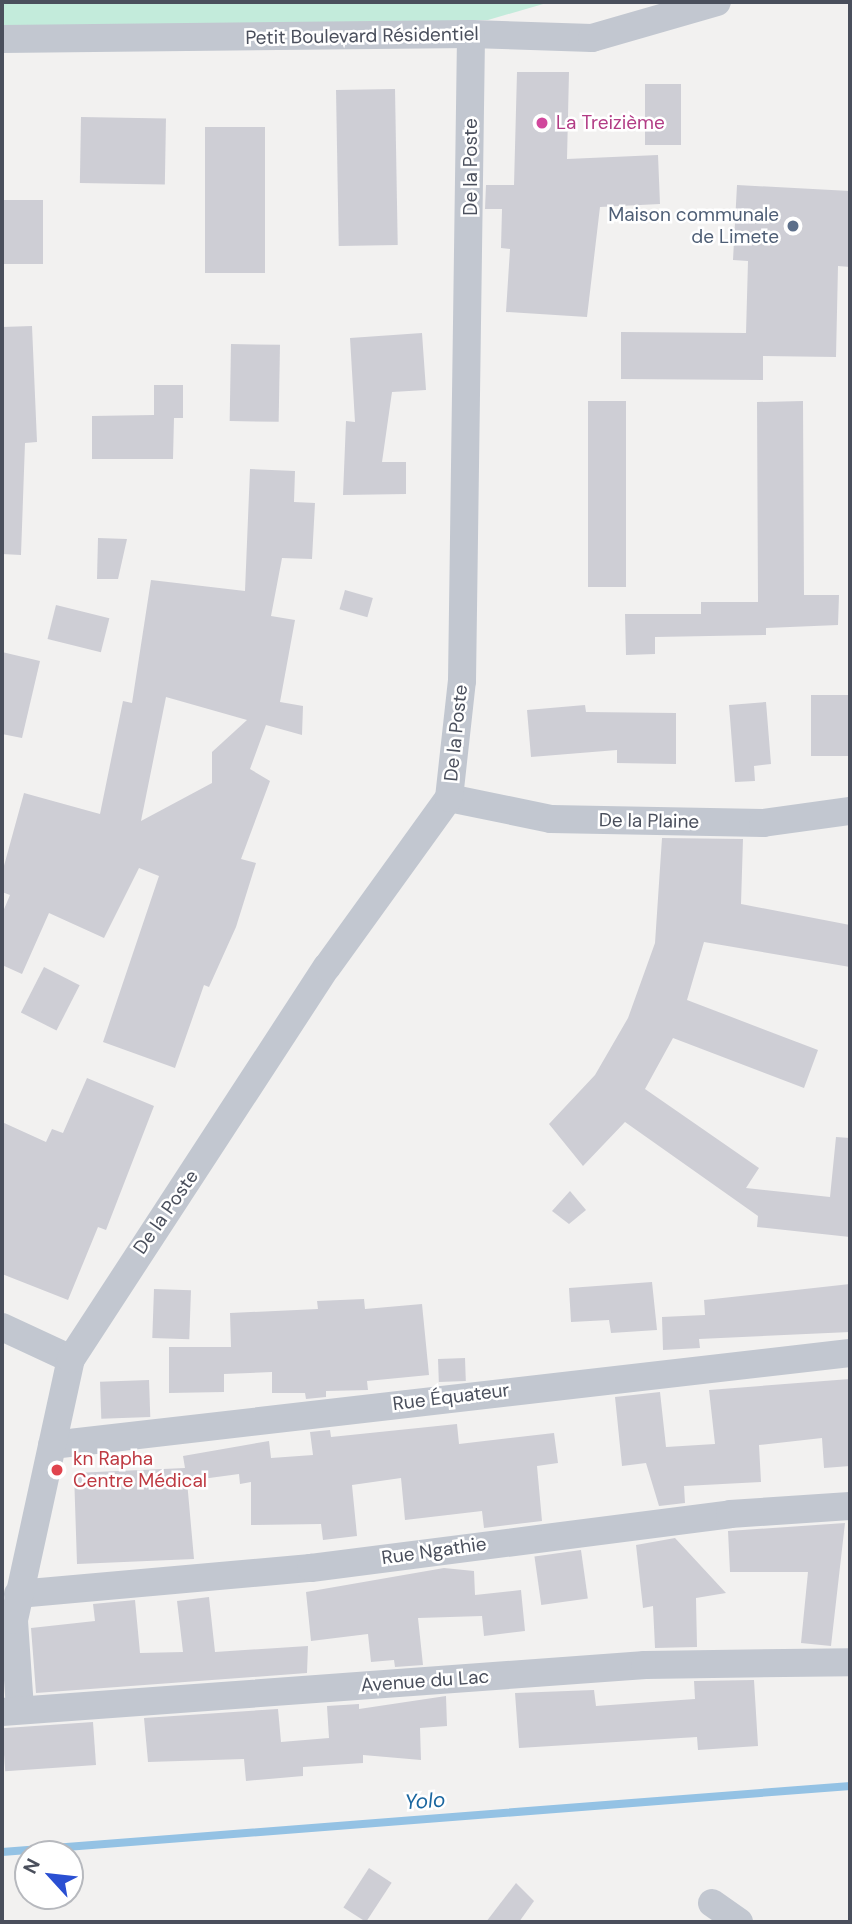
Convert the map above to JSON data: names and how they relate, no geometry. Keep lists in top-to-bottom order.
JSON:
{
  "streets": {
    "street": [
      "Petit Boulevard Résidentiel",
      "De la Poste",
      "De la Plaine",
      "Rue Équateur",
      "Rue Ngathie",
      "Avenue du Lac"
    ]
  },
  "crossings": [
    ["Petit Boulevard Résidentiel", "De la Poste"],
    ["De la Poste", "De la Plaine"],
    ["De la Poste", "Rue Équateur"],
    ["De la Poste", "Rue Ngathie"],
    ["De la Poste", "Avenue du Lac"]
  ],
  "water": ["Yolo"],
  "places": ["La Treizième", "Maison communale de Limete", "kn Rapha Centre Médical"],
  "north": "top left"
}
